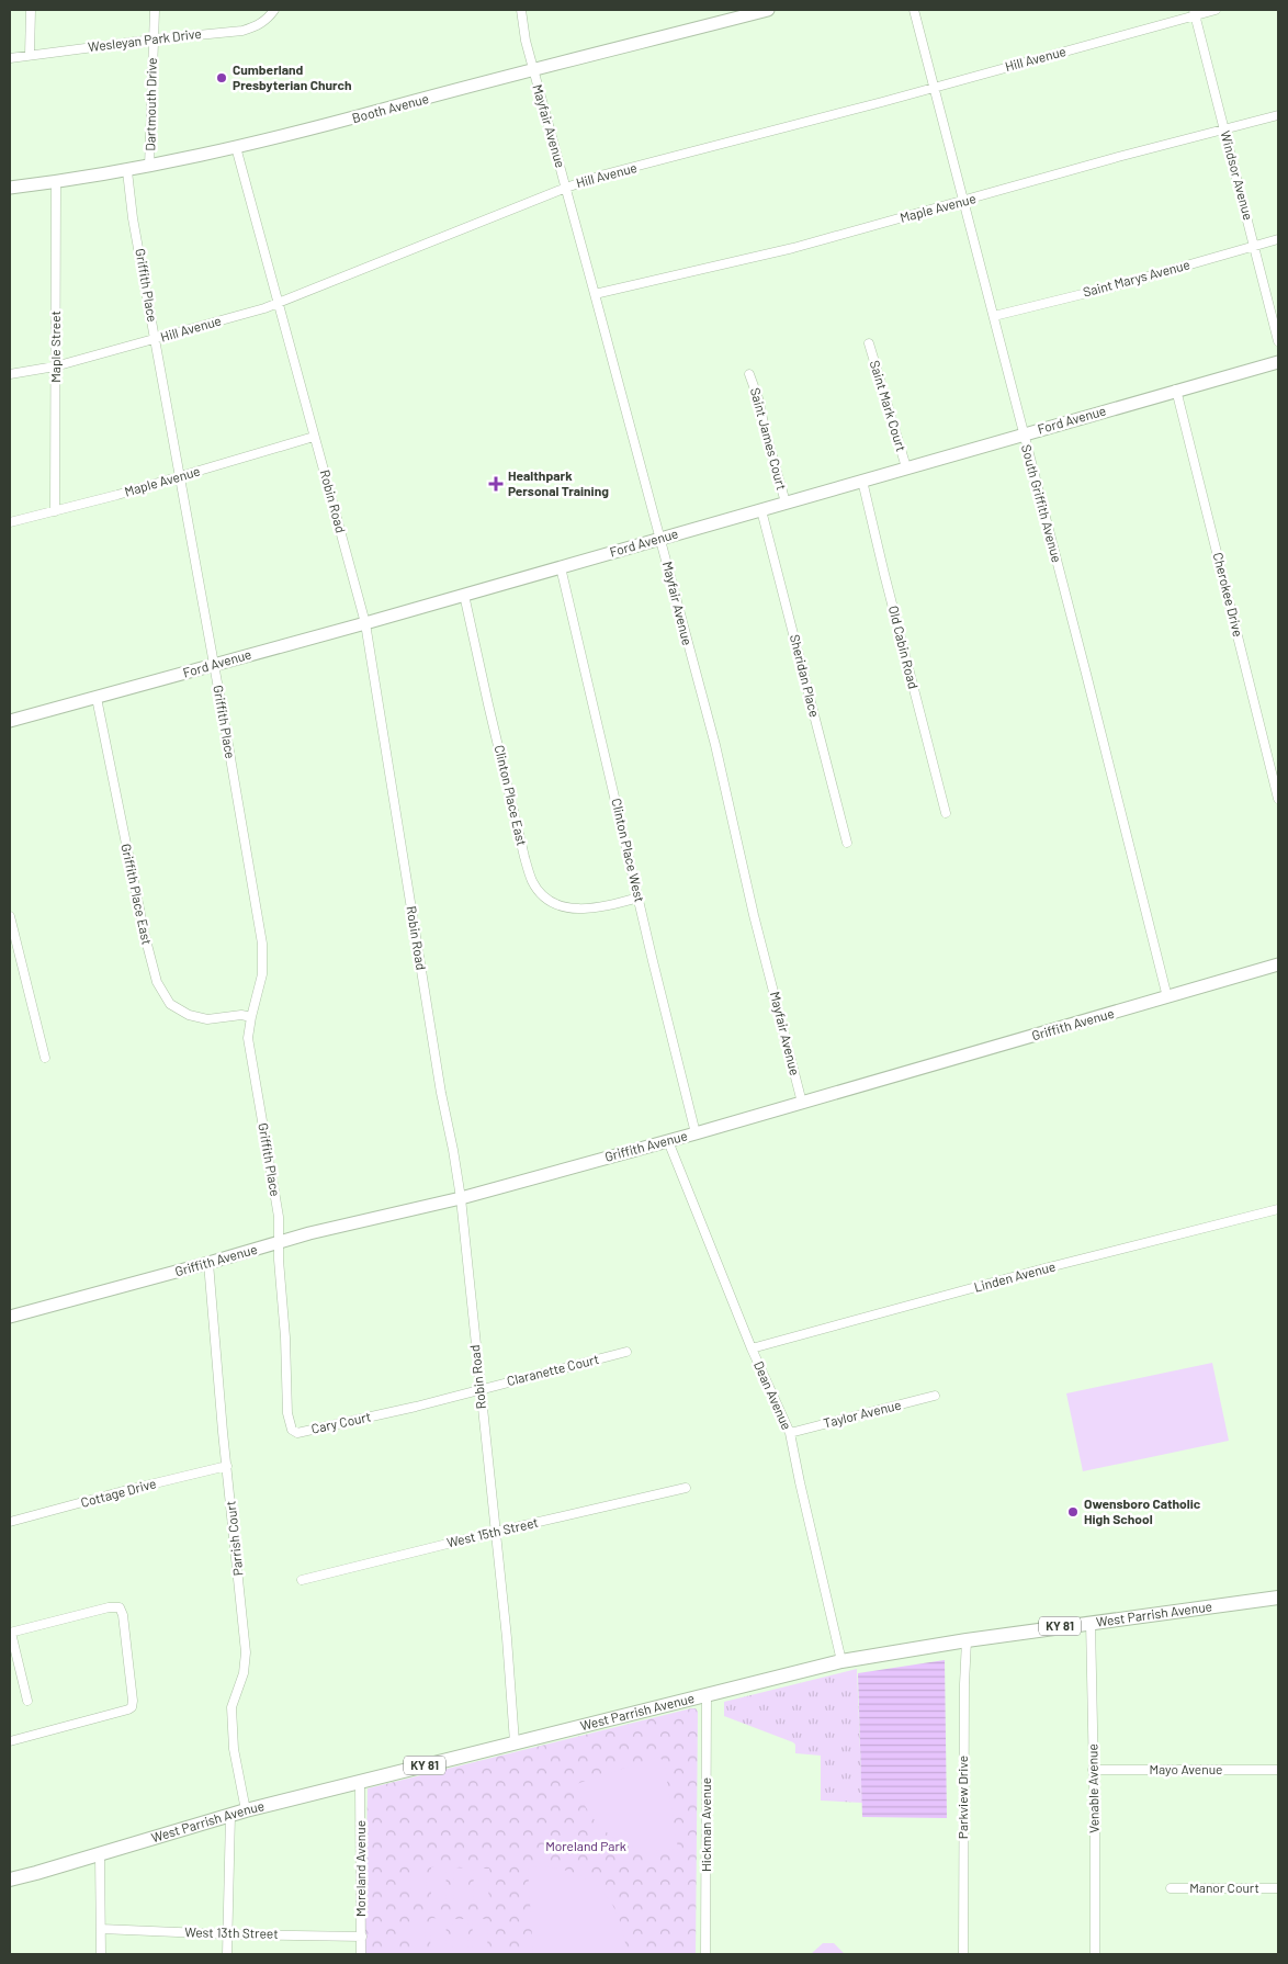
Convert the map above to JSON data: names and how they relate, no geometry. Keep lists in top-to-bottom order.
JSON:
{
  "streets": {
    "main road": ["West Parrish Avenue", "KY 81"],
    "street": [
      "Wesleyan Park Drive",
      "Hill Avenue",
      "Dartmouth Drive",
      "Booth Avenue",
      "Mayfair Avenue",
      "Windsor Avenue",
      "Maple Avenue",
      "Saint Marys Avenue",
      "Griffith Place",
      "Maple Street",
      "Saint Mark Court",
      "Ford Avenue",
      "Saint James Court",
      "Robin Road",
      "South Griffith Avenue",
      "Cherokee Drive",
      "Old Cabin Road",
      "Sheridan Place",
      "Clinton Place East",
      "Clinton Place West",
      "Griffith Place East",
      "Griffith Avenue",
      "Linden Avenue",
      "Claranette Court",
      "Dean Avenue",
      "Taylor Avenue",
      "Cary Court",
      "Cottage Drive",
      "West 15th Street",
      "Parrish Court",
      "Mayo Avenue",
      "Venable Avenue",
      "Parkview Drive",
      "Hickman Avenue",
      "Moreland Avenue",
      "Manor Court",
      "West 13th Street"
    ]
  },
  "crossings": [
    ["Wesleyan Park Drive", "Dartmouth Drive"],
    ["Hill Avenue", "Mayfair Avenue"],
    ["Hill Avenue", "Windsor Avenue"],
    ["Hill Avenue", "Griffith Place"],
    ["Hill Avenue", "Maple Street"],
    ["Hill Avenue", "Robin Road"],
    ["Hill Avenue", "South Griffith Avenue"],
    ["Dartmouth Drive", "Booth Avenue"],
    ["Booth Avenue", "Mayfair Avenue"],
    ["Booth Avenue", "Griffith Place"],
    ["Booth Avenue", "Maple Street"],
    ["Booth Avenue", "Robin Road"],
    ["Mayfair Avenue", "Maple Avenue"],
    ["Mayfair Avenue", "Ford Avenue"],
    ["Mayfair Avenue", "Griffith Avenue"],
    ["Windsor Avenue", "Maple Avenue"],
    ["Windsor Avenue", "Saint Marys Avenue"],
    ["Maple Avenue", "Griffith Place"],
    ["Maple Avenue", "Maple Street"],
    ["Maple Avenue", "Robin Road"],
    ["Maple Avenue", "South Griffith Avenue"],
    ["Saint Marys Avenue", "South Griffith Avenue"],
    ["Griffith Place", "Ford Avenue"],
    ["Griffith Place", "Griffith Place East"],
    ["Griffith Place", "Griffith Avenue"],
    ["Griffith Place", "Cary Court"],
    ["Saint Mark Court", "Ford Avenue"],
    ["Ford Avenue", "Saint James Court"],
    ["Ford Avenue", "Robin Road"],
    ["Ford Avenue", "South Griffith Avenue"],
    ["Ford Avenue", "Cherokee Drive"],
    ["Ford Avenue", "Old Cabin Road"],
    ["Ford Avenue", "Sheridan Place"],
    ["Ford Avenue", "Clinton Place East"],
    ["Ford Avenue", "Clinton Place West"],
    ["Ford Avenue", "Griffith Place East"],
    ["Robin Road", "Griffith Avenue"],
    ["Robin Road", "Claranette Court"],
    ["Robin Road", "Cary Court"],
    ["Robin Road", "West 15th Street"],
    ["Robin Road", "West Parrish Avenue"],
    ["South Griffith Avenue", "Griffith Avenue"],
    ["Clinton Place East", "Clinton Place West"],
    ["Clinton Place West", "Griffith Avenue"],
    ["Griffith Avenue", "Dean Avenue"],
    ["Griffith Avenue", "Cary Court"],
    ["Griffith Avenue", "Parrish Court"],
    ["Linden Avenue", "Dean Avenue"],
    ["Claranette Court", "Cary Court"],
    ["Dean Avenue", "Taylor Avenue"],
    ["Dean Avenue", "West Parrish Avenue"],
    ["Cottage Drive", "Parrish Court"],
    ["Parrish Court", "West Parrish Avenue"],
    ["West Parrish Avenue", "Venable Avenue"],
    ["West Parrish Avenue", "Parkview Drive"],
    ["West Parrish Avenue", "Hickman Avenue"],
    ["West Parrish Avenue", "Moreland Avenue"],
    ["Mayo Avenue", "Venable Avenue"],
    ["Moreland Avenue", "West 13th Street"]
  ],
  "parks": ["Moreland Park"],
  "places": {
    "other": ["Cumberland Presbyterian Church", "Owensboro Catholic High School"],
    "health": ["Healthpark Personal Training"]
  }
}
